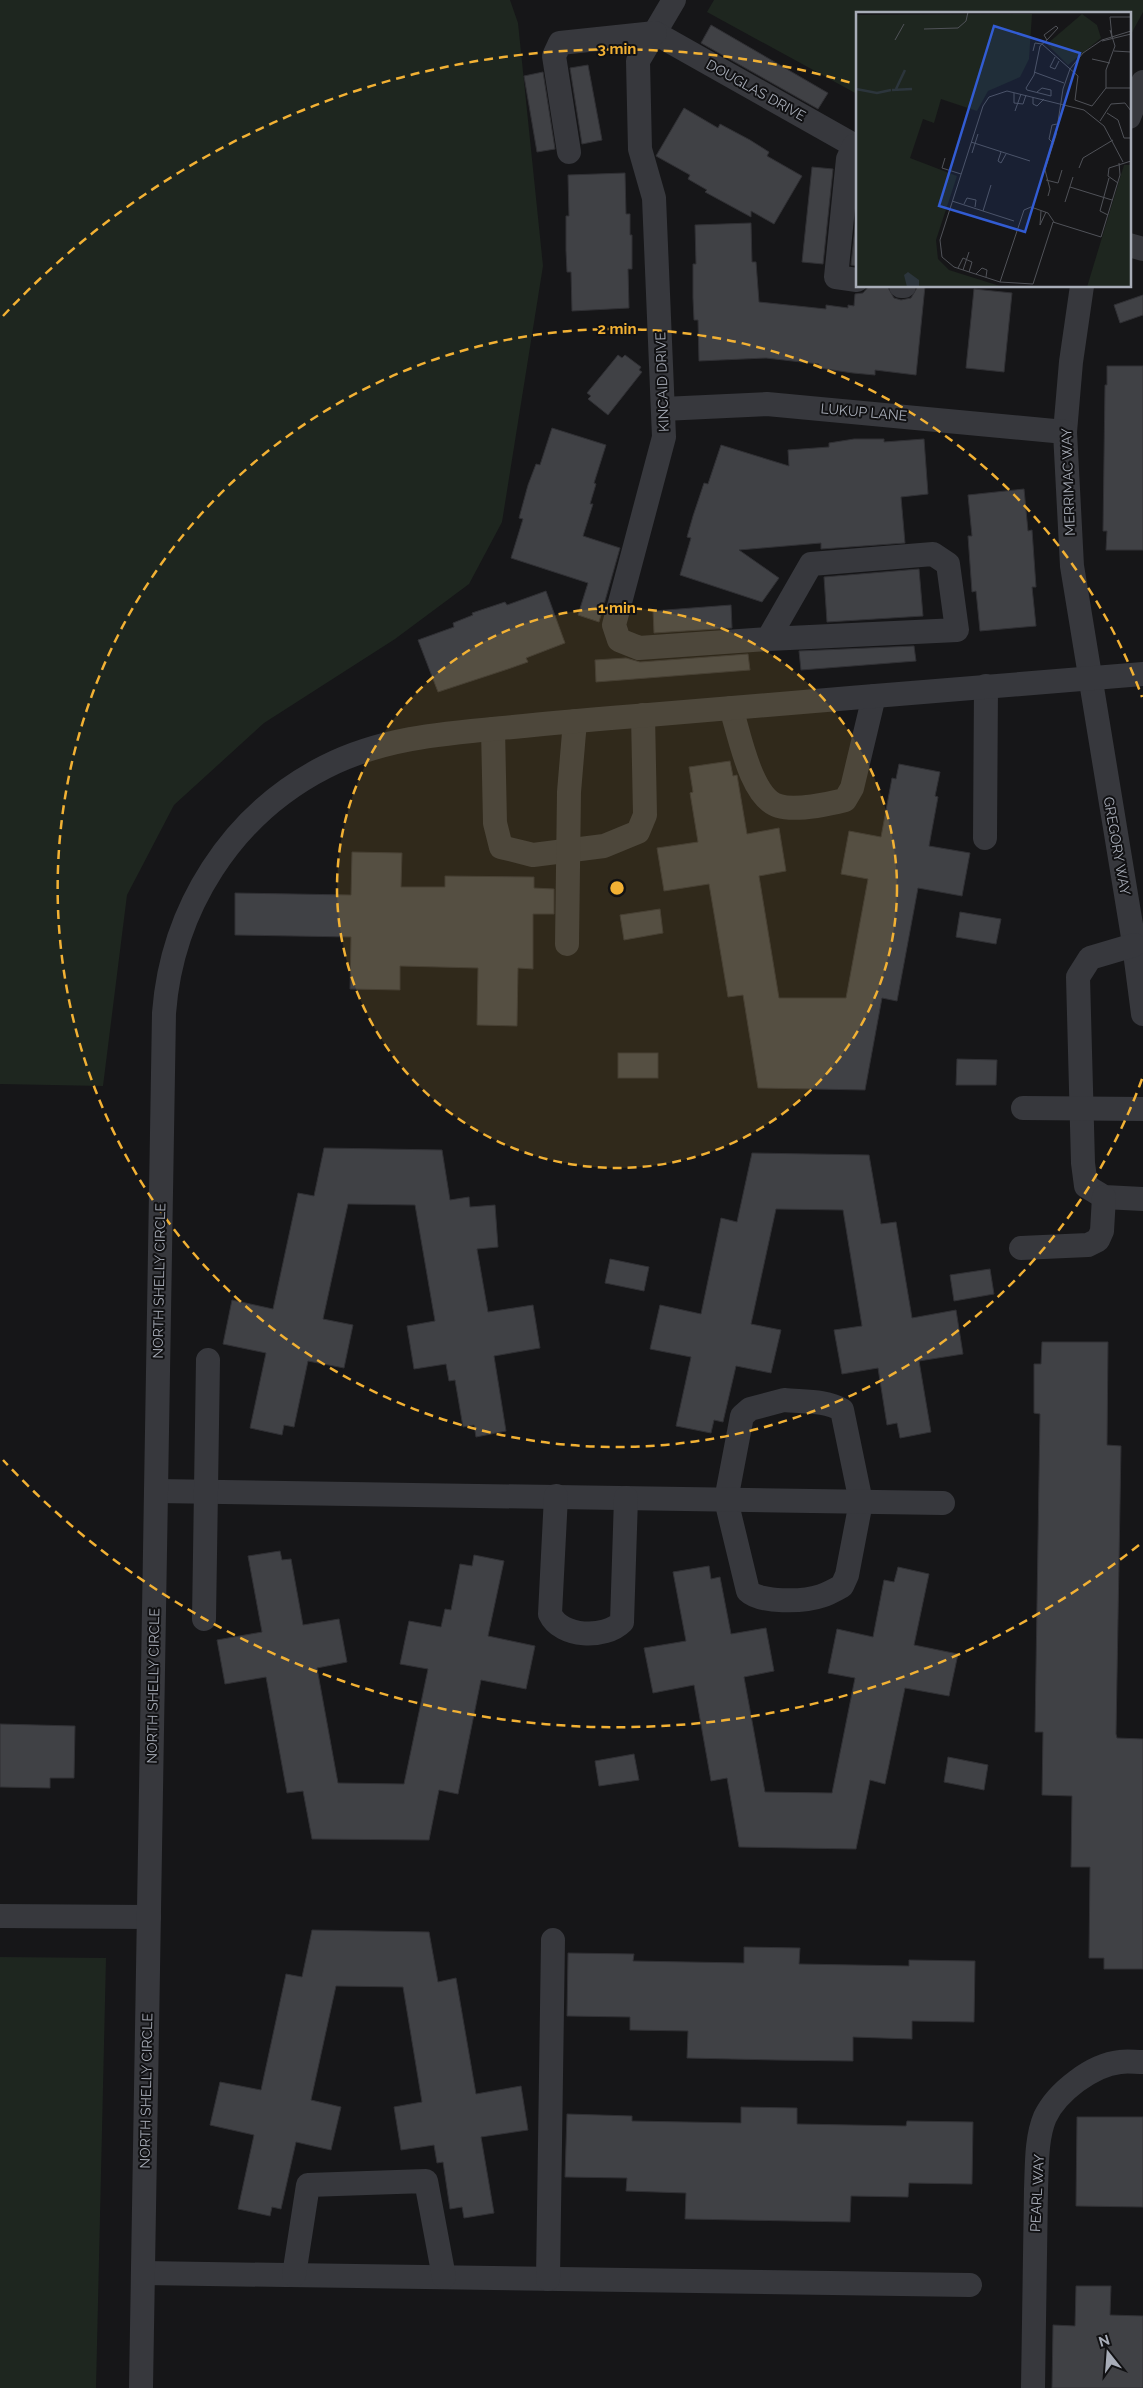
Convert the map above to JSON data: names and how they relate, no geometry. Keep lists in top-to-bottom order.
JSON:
{
  "streets": {
    "street": [
      "DOUGLAS DRIVE",
      "KINCAID DRIVE",
      "LUKUP LANE",
      "MERRIMAC WAY",
      "GREGORY WAY",
      "NORTH SHELLY CIRCLE",
      "PEARL WAY"
    ]
  },
  "crossings": [
    ["DOUGLAS DRIVE", "KINCAID DRIVE"],
    ["KINCAID DRIVE", "LUKUP LANE"],
    ["LUKUP LANE", "MERRIMAC WAY"],
    ["MERRIMAC WAY", "GREGORY WAY"],
    ["MERRIMAC WAY", "NORTH SHELLY CIRCLE"],
    ["GREGORY WAY", "NORTH SHELLY CIRCLE"]
  ],
  "north": "top",
  "rings": ["3 min", "2 min", "1 min"]
}
